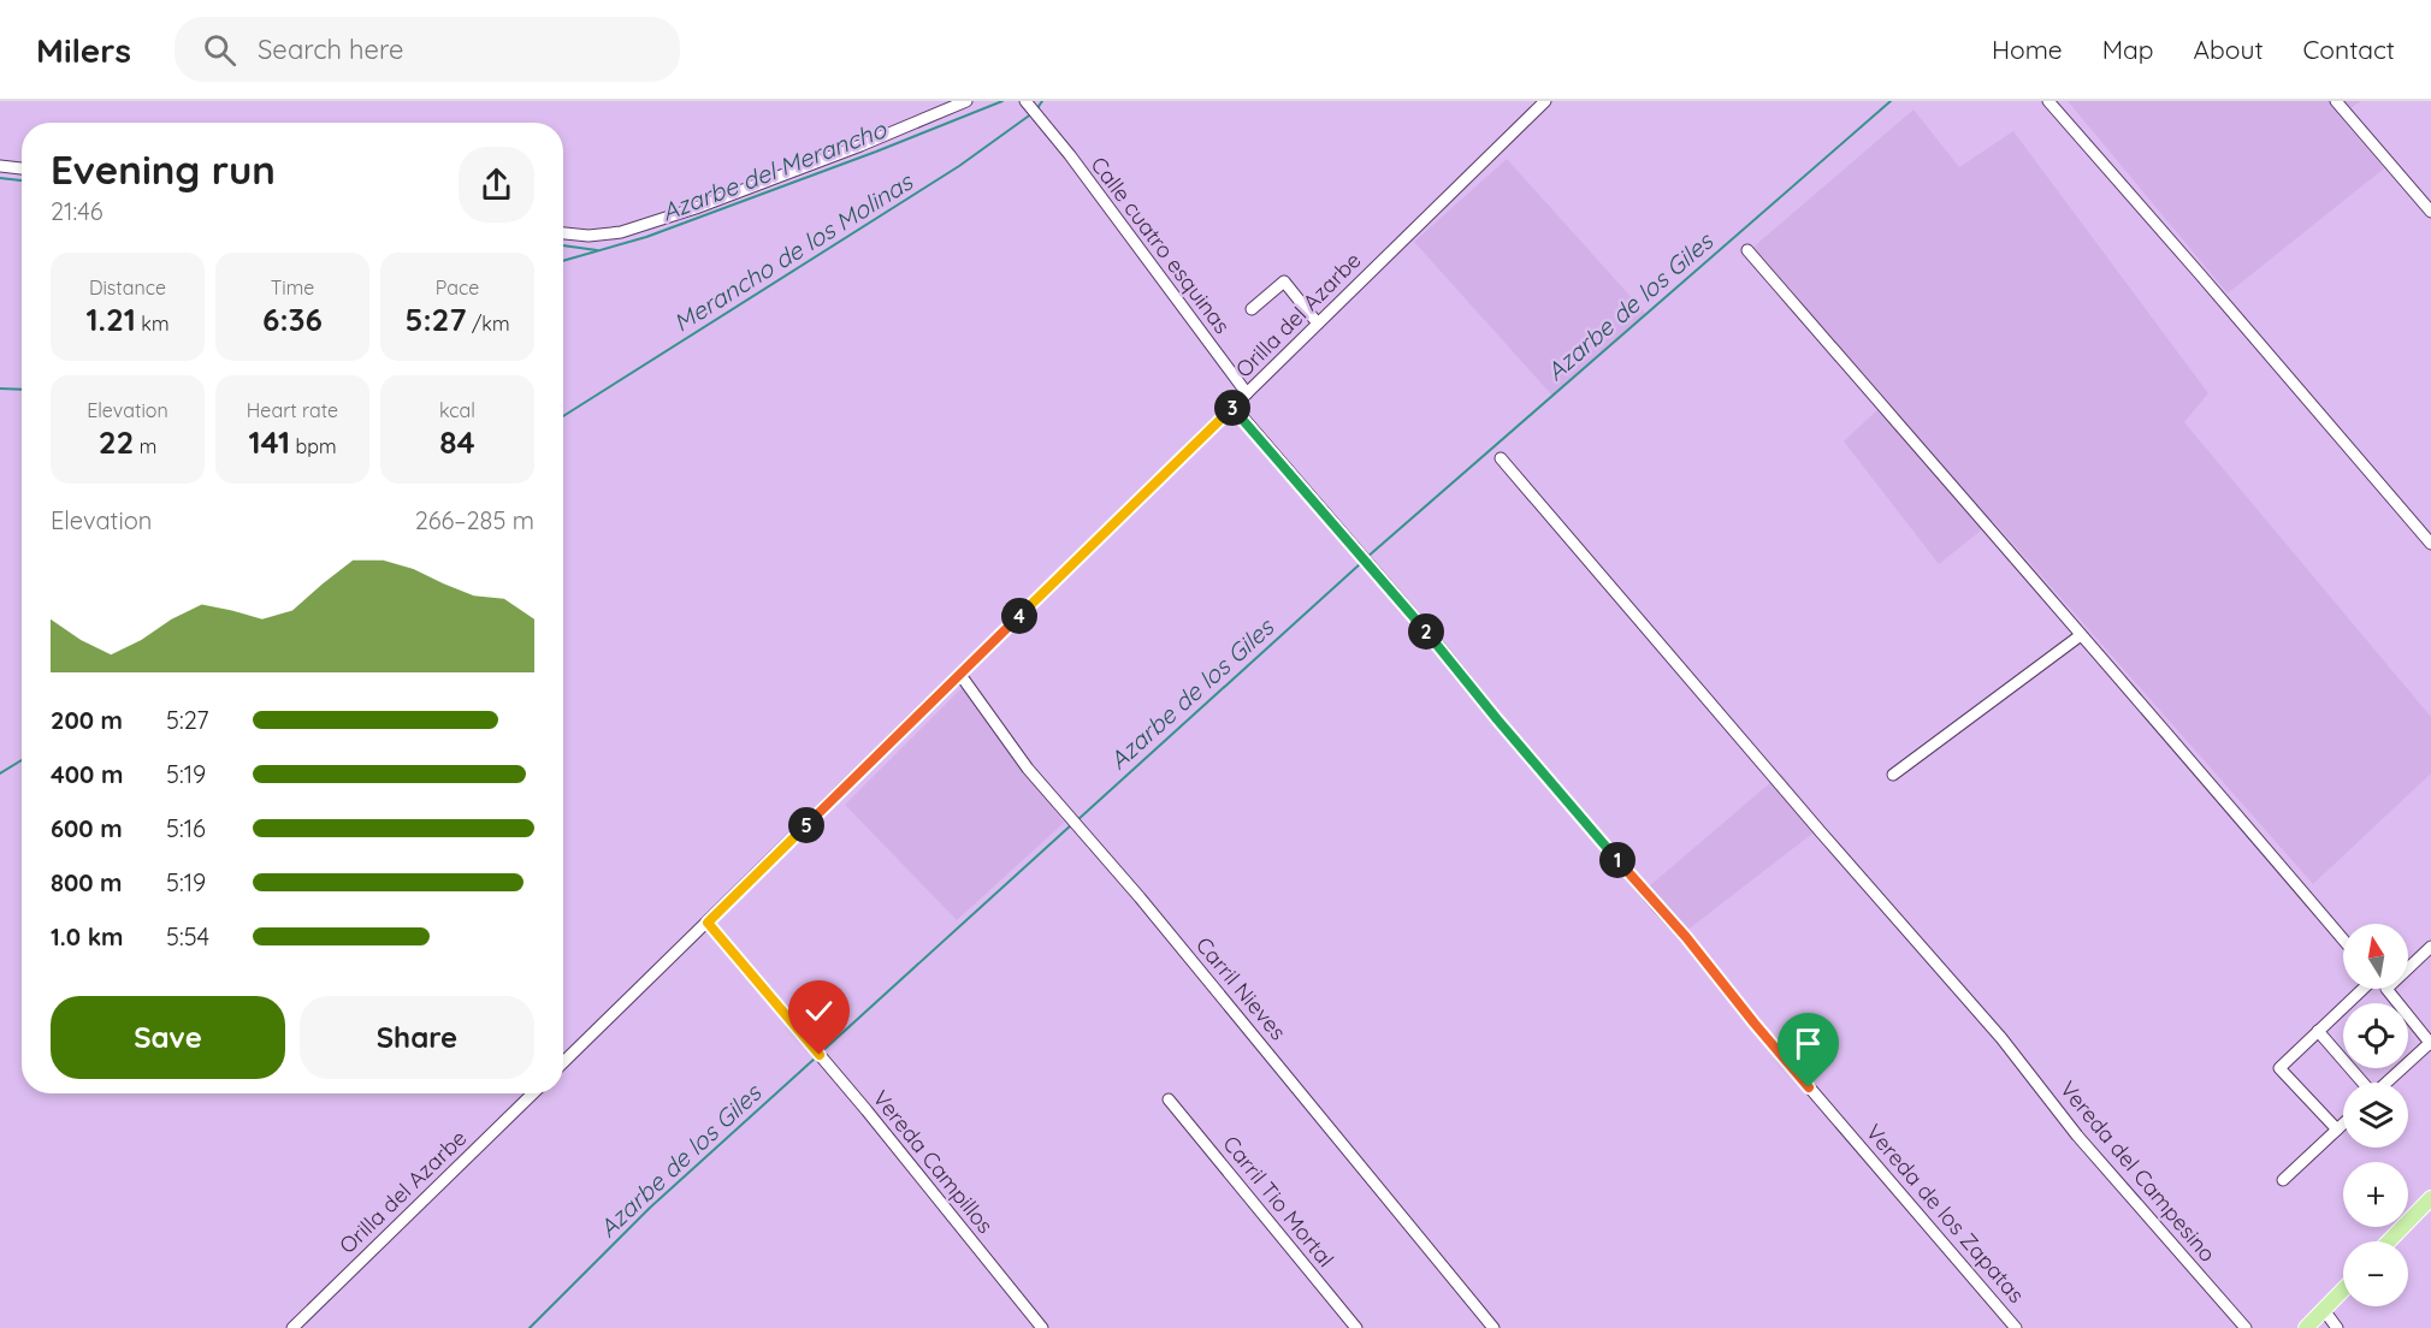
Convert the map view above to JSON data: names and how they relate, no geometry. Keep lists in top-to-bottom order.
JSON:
{
  "streets": {
    "street": [
      "Calle cuatro esquinas",
      "Orilla del Azarbe",
      "Carril Nieves",
      "Vereda Campillos",
      "Vereda del Campesino",
      "Carril Tio Mortal",
      "Vereda de los Zapatas"
    ]
  },
  "crossings": [
    ["Calle cuatro esquinas", "Orilla del Azarbe"],
    ["Orilla del Azarbe", "Carril Nieves"],
    ["Orilla del Azarbe", "Vereda Campillos"],
    ["Orilla del Azarbe", "Vereda de los Zapatas"]
  ],
  "water": ["Azarbe del Merancho", "Merancho de los Molinas", "Azarbe de los Giles"],
  "north": "top",
  "page": {
    "header": "Milers",
    "search": "Search here",
    "nav": [
      "Home",
      "Map",
      "About",
      "Contact"
    ],
    "heading": ["Evening run", "21:46"],
    "stats": [
      ["Distance", "1.21 km"],
      ["Time", "6:36"],
      ["Pace", "5:27 /km"],
      ["Elevation", "22 m"],
      ["Heart rate", "141 bpm"],
      ["kcal", "84"]
    ],
    "pins": [
      "3",
      "4",
      "2",
      "5",
      "1"
    ],
    "chart": ["Elevation", "266–285 m"],
    "list": [
      {
        "name": "200 m",
        "note": "5:27"
      },
      {
        "name": "400 m",
        "note": "5:19"
      },
      {
        "name": "600 m",
        "note": "5:16"
      },
      {
        "name": "800 m",
        "note": "5:19"
      },
      {
        "name": "1.0 km",
        "note": "5:54"
      }
    ],
    "map_buttons": ["+", "−"],
    "buttons": ["Save", "Share"]
  }
}
